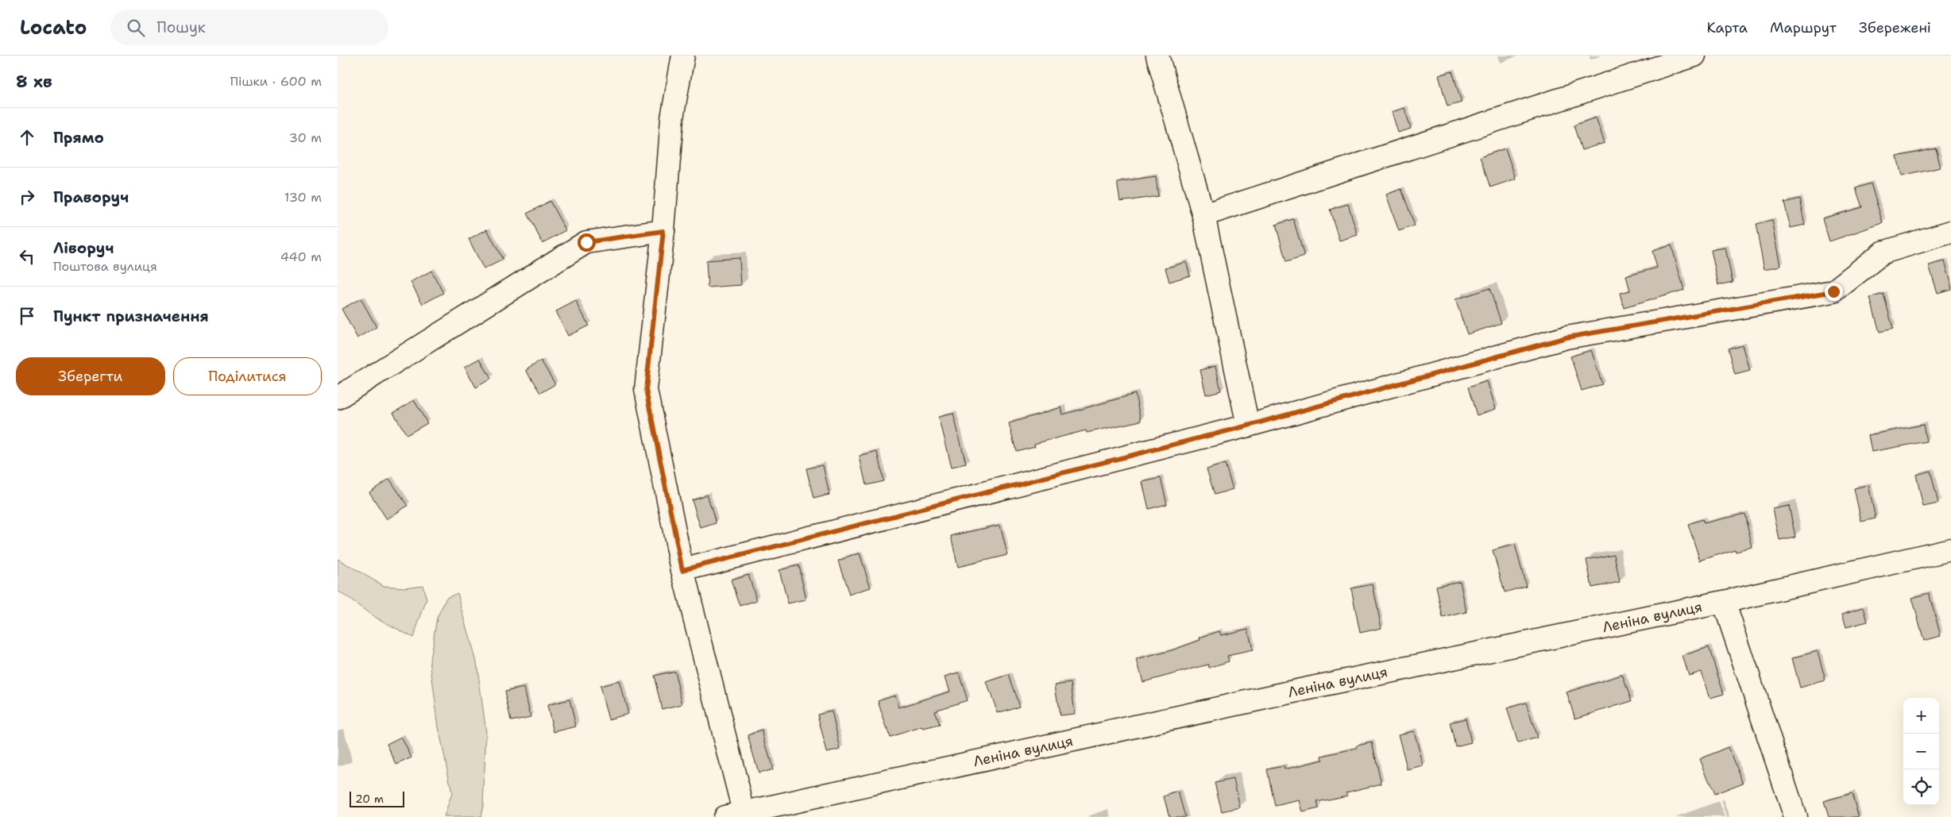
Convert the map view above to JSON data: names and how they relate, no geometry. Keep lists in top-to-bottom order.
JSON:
{
  "streets": {
    "street": ["Леніна вулиця"]
  },
  "scale_bar": "20 m",
  "page": {
    "header": "Locato",
    "search": "Пошук",
    "nav": ["Карта", "Маршрут", "Збережені"],
    "heading": ["8 хв", "Пішки · 600 m"],
    "list": [
      ["Прямо", "30 m"],
      ["Праворуч", "130 m"],
      ["Ліворуч", "Поштова вулиця", "440 m"],
      "Пункт призначення"
    ],
    "buttons": ["Зберегти", "Поділитися"],
    "map_buttons": ["+", "−"],
    "scale": "20 m"
  }
}
